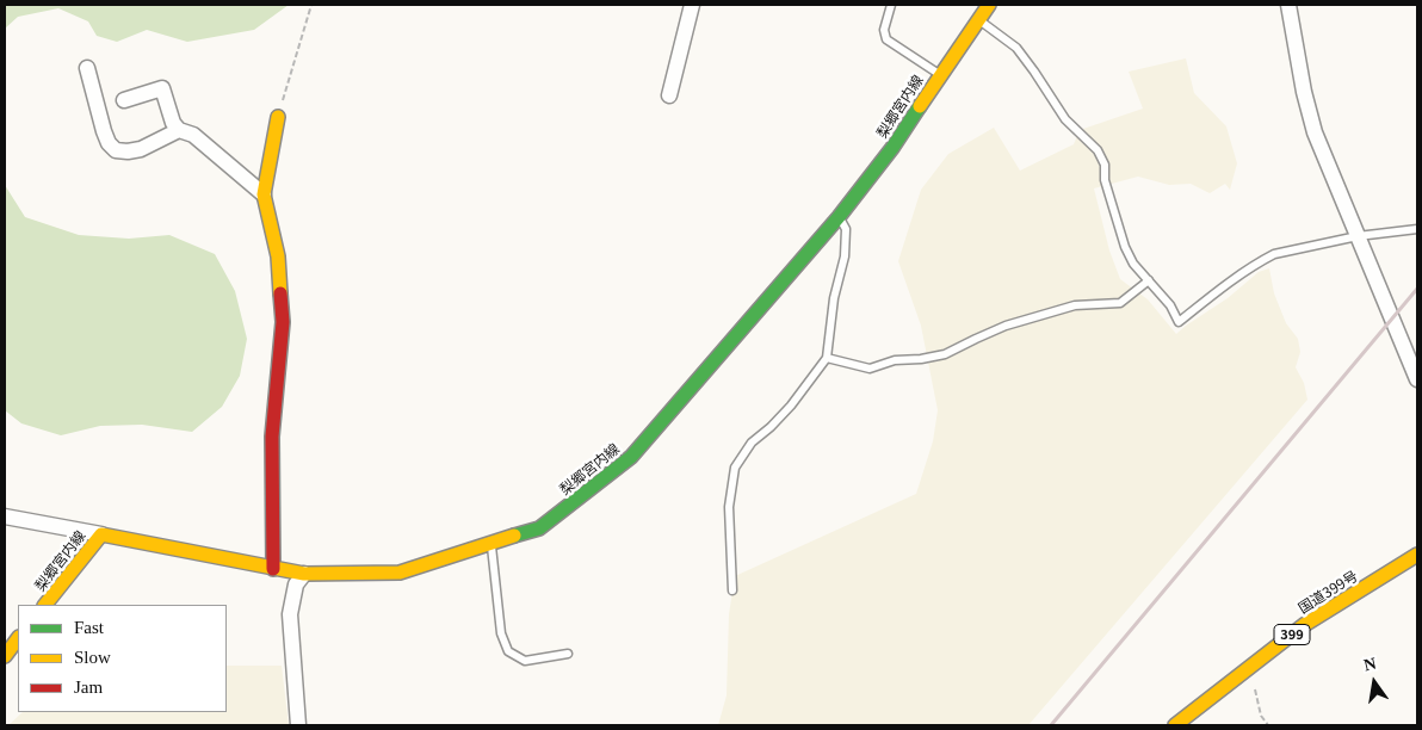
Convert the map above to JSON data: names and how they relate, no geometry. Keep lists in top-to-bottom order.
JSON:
{
  "streets": {
    "main road": ["梨郷宮内線", "国道399号", "399"]
  },
  "legend": ["Fast", "Slow", "Jam"],
  "north": "top"
}
